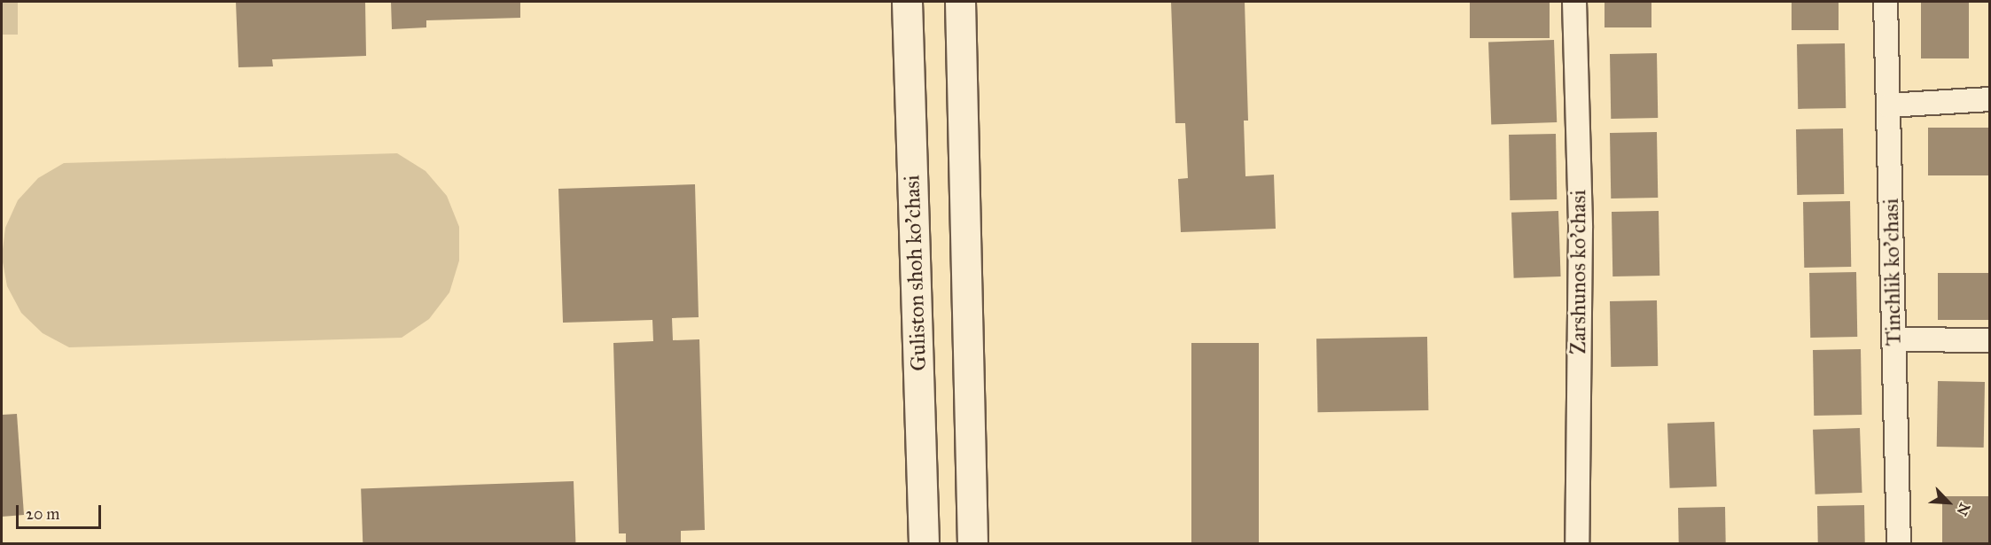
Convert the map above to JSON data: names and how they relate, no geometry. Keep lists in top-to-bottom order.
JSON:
{
  "streets": {
    "main road": ["Guliston shoh ko'chasi"],
    "street": ["Zarshunos ko'chasi", "Tinchlik ko'chasi"]
  },
  "scale_bar": "20 m",
  "north": "bottom right"
}
